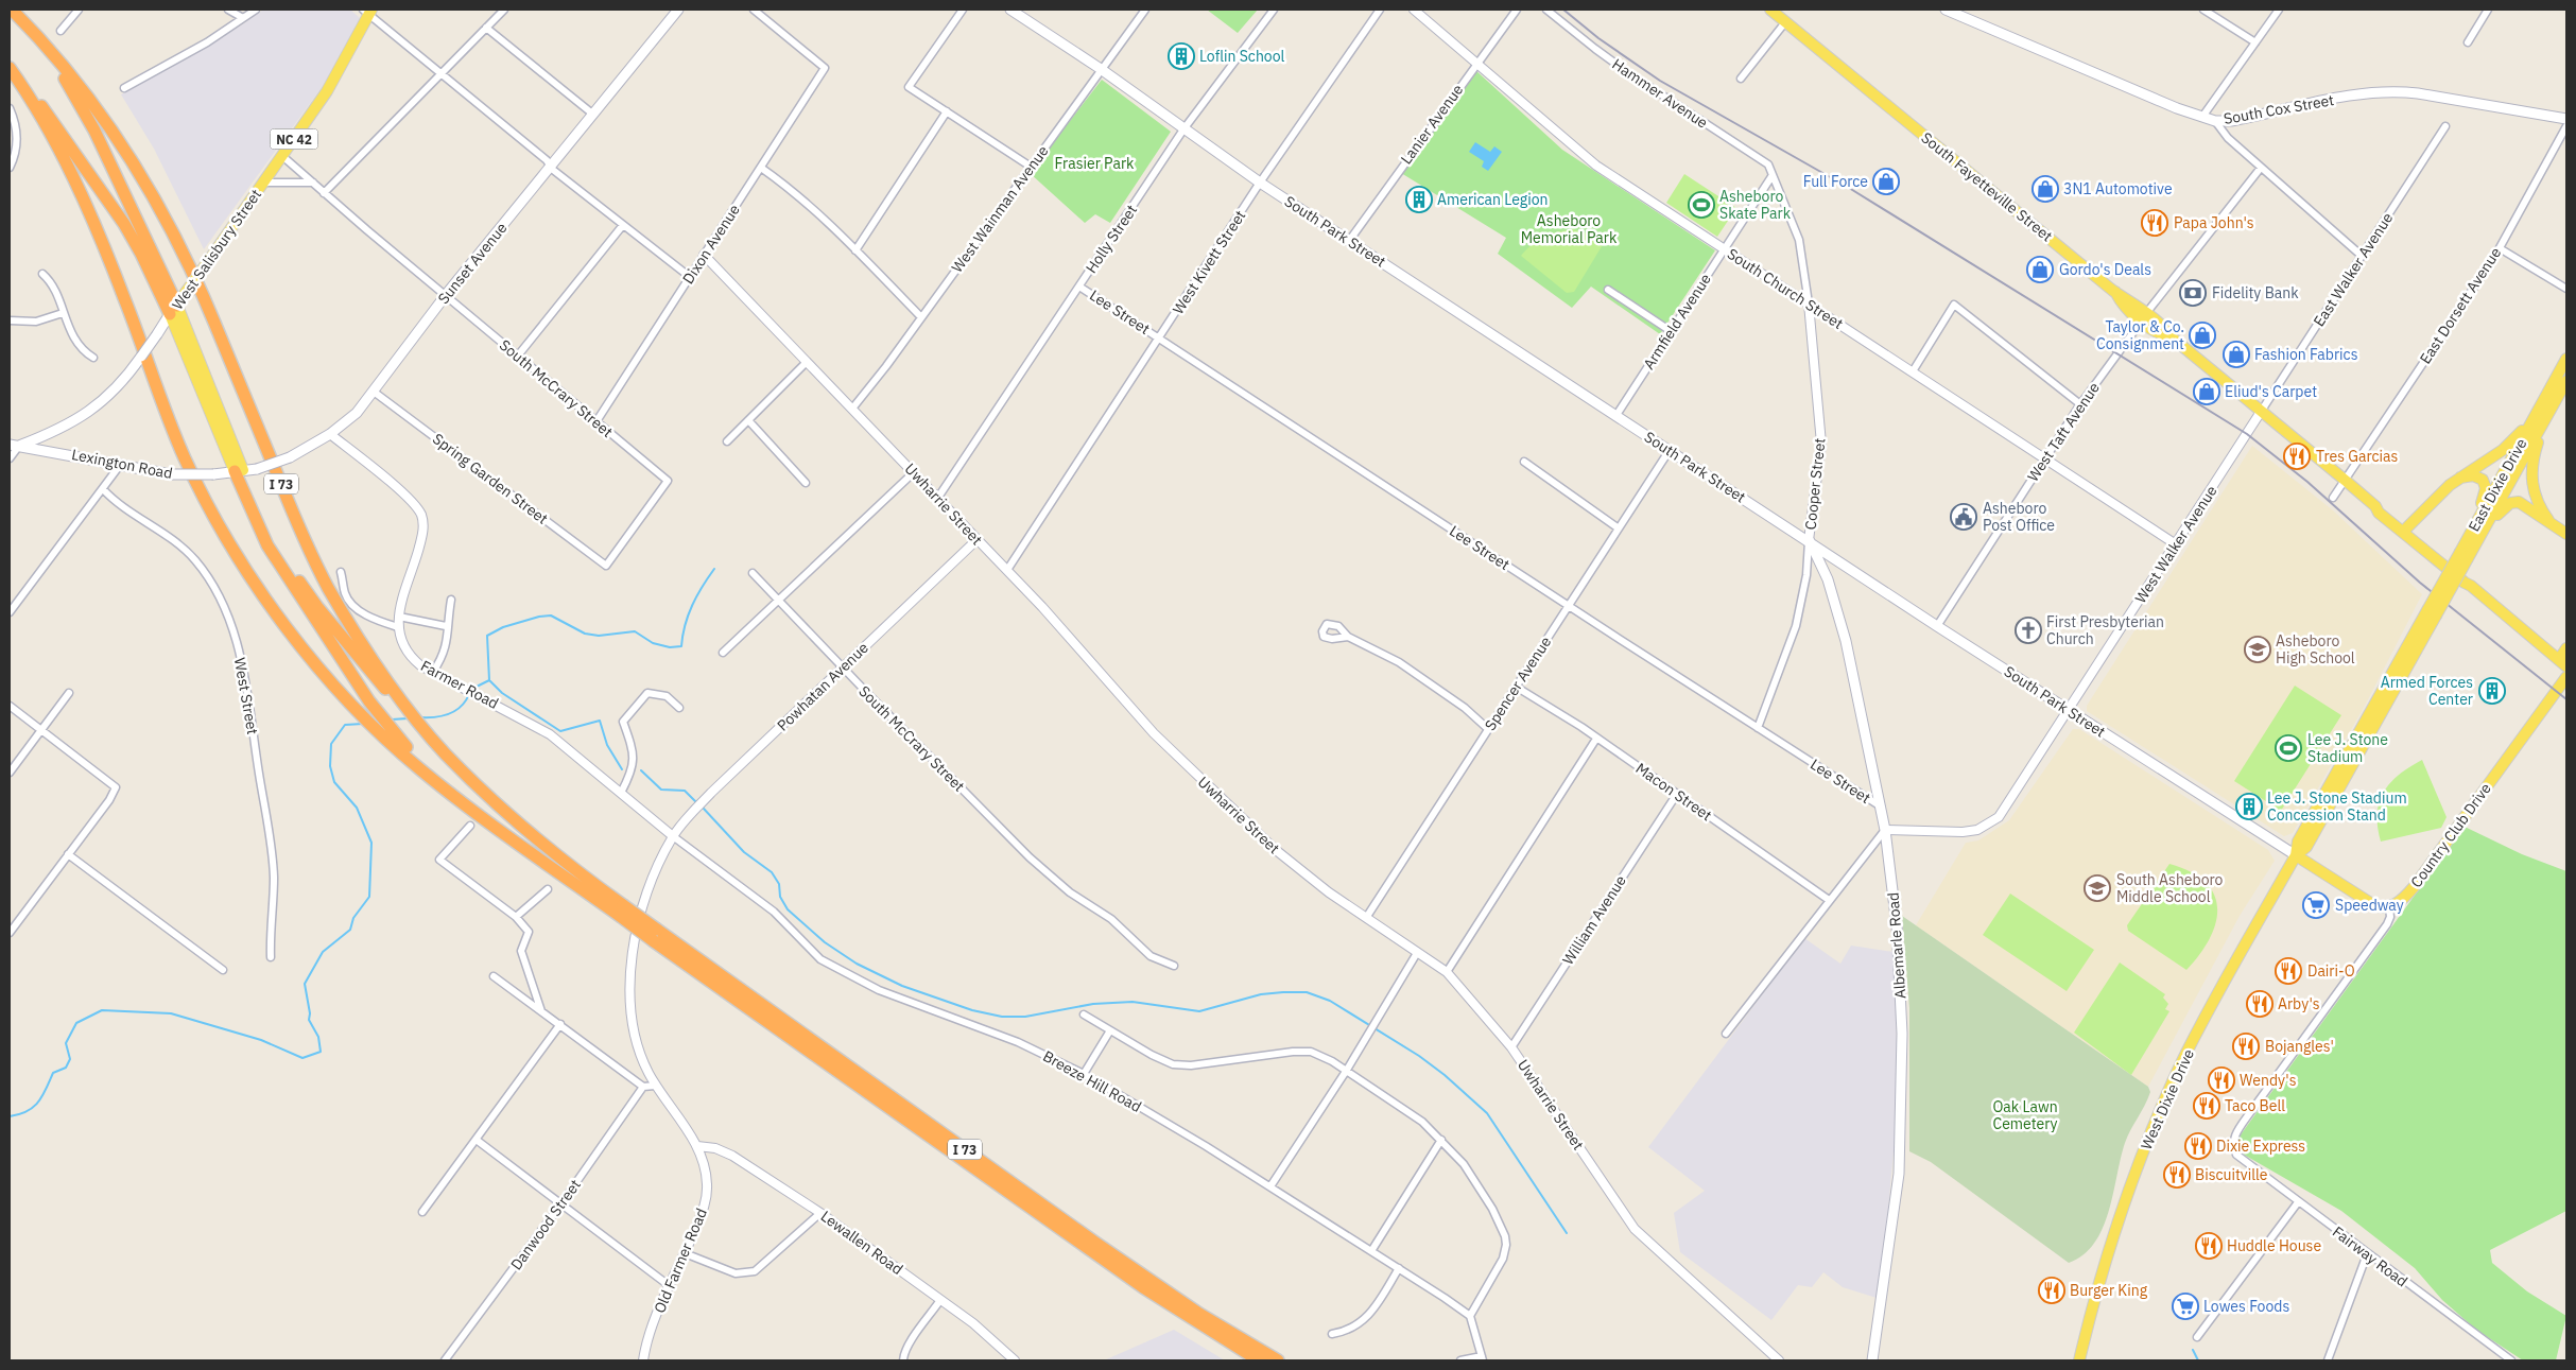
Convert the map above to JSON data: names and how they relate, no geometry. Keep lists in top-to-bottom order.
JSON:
{
  "streets": {
    "highway": ["I 73"],
    "main road": [
      "South Cox Street",
      "NC 42",
      "South Fayetteville Street",
      "South Park Street",
      "West Salisbury Street",
      "Sunset Avenue",
      "Lexington Road",
      "East Dixie Drive",
      "Country Club Drive",
      "Albemarle Road",
      "West Dixie Drive"
    ],
    "street": [
      "Hammer Avenue",
      "Lanier Avenue",
      "West Wainman Avenue",
      "Holly Street",
      "Dixon Avenue",
      "West Kivett Street",
      "East Walker Avenue",
      "South Church Street",
      "East Dorsett Avenue",
      "Lee Street",
      "Armfield Avenue",
      "South McCrary Street",
      "West Taft Avenue",
      "Spring Garden Street",
      "Cooper Street",
      "Uwharrie Street",
      "West Walker Avenue",
      "Spencer Avenue",
      "Farmer Road",
      "Powhatan Avenue",
      "West Street",
      "Macon Street",
      "William Avenue",
      "Breeze Hill Road",
      "Danwood Street",
      "Lewallen Road",
      "Fairway Road",
      "Old Farmer Road"
    ]
  },
  "crossings": [
    ["Hammer Avenue", "Armfield Avenue"],
    ["Hammer Avenue", "Cooper Street"],
    ["Lanier Avenue", "South Park Street"],
    ["Lanier Avenue", "South Church Street"],
    ["South Fayetteville Street", "East Walker Avenue"],
    ["South Fayetteville Street", "West Taft Avenue"],
    ["South Fayetteville Street", "West Walker Avenue"],
    ["West Wainman Avenue", "South Park Street"],
    ["West Wainman Avenue", "Uwharrie Street"],
    ["South Park Street", "Holly Street"],
    ["South Park Street", "West Kivett Street"],
    ["South Park Street", "Armfield Avenue"],
    ["South Park Street", "West Taft Avenue"],
    ["South Park Street", "Cooper Street"],
    ["South Park Street", "West Walker Avenue"],
    ["South Park Street", "Spencer Avenue"],
    ["South Park Street", "Country Club Drive"],
    ["South Park Street", "Albemarle Road"],
    ["South Park Street", "West Dixie Drive"],
    ["South Park Street", "Fairway Road"],
    ["Holly Street", "Lee Street"],
    ["Holly Street", "Uwharrie Street"],
    ["Dixon Avenue", "South McCrary Street"],
    ["Dixon Avenue", "Uwharrie Street"],
    ["West Salisbury Street", "South McCrary Street"],
    ["West Salisbury Street", "Lexington Road"],
    ["West Kivett Street", "Lee Street"],
    ["West Kivett Street", "Uwharrie Street"],
    ["Sunset Avenue", "South McCrary Street"],
    ["Sunset Avenue", "Lexington Road"],
    ["Sunset Avenue", "Spring Garden Street"],
    ["Sunset Avenue", "Farmer Road"],
    ["East Walker Avenue", "West Walker Avenue"],
    ["South Church Street", "Armfield Avenue"],
    ["South Church Street", "West Taft Avenue"],
    ["South Church Street", "Cooper Street"],
    ["South Church Street", "West Walker Avenue"],
    ["Lee Street", "Cooper Street"],
    ["Lee Street", "Spencer Avenue"],
    ["Lee Street", "Albemarle Road"],
    ["Armfield Avenue", "Cooper Street"],
    ["South McCrary Street", "Spring Garden Street"],
    ["South McCrary Street", "Powhatan Avenue"],
    ["Cooper Street", "Albemarle Road"],
    ["East Dixie Drive", "West Dixie Drive"],
    ["Uwharrie Street", "Spencer Avenue"],
    ["Uwharrie Street", "Powhatan Avenue"],
    ["Uwharrie Street", "William Avenue"],
    ["West Walker Avenue", "Albemarle Road"],
    ["Spencer Avenue", "Macon Street"],
    ["Farmer Road", "Powhatan Avenue"],
    ["Farmer Road", "Breeze Hill Road"],
    ["Farmer Road", "Old Farmer Road"],
    ["Powhatan Avenue", "Breeze Hill Road"],
    ["Powhatan Avenue", "Old Farmer Road"],
    ["Macon Street", "William Avenue"],
    ["Country Club Drive", "Fairway Road"],
    ["Breeze Hill Road", "Old Farmer Road"],
    ["Lewallen Road", "Old Farmer Road"]
  ],
  "parks": ["Frasier Park", "Asheboro Memorial Park", "Oak Lawn Cemetery"],
  "places": {
    "building": [
      "Loflin School",
      "American Legion",
      "Armed Forces Center",
      "Lee J. Stone Stadium Concession Stand"
    ],
    "shop": [
      "Full Force",
      "3N1 Automotive",
      "Gordo's Deals",
      "Taylor & Co. Consignment",
      "Fashion Fabrics",
      "Eliud's Carpet"
    ],
    "sports": ["Asheboro Skate Park", "Lee J. Stone Stadium"],
    "restaurant": [
      "Papa John's",
      "Tres Garcias",
      "Dairi-O",
      "Arby's",
      "Bojangles'",
      "Wendy's",
      "Taco Bell",
      "Dixie Express",
      "Biscuitville",
      "Huddle House",
      "Burger King"
    ],
    "bank": ["Fidelity Bank"],
    "public building": ["Asheboro Post Office"],
    "church": ["First Presbyterian Church"],
    "school or university": ["Asheboro High School", "South Asheboro Middle School"],
    "supermarket": ["Speedway", "Lowes Foods"]
  }
}
